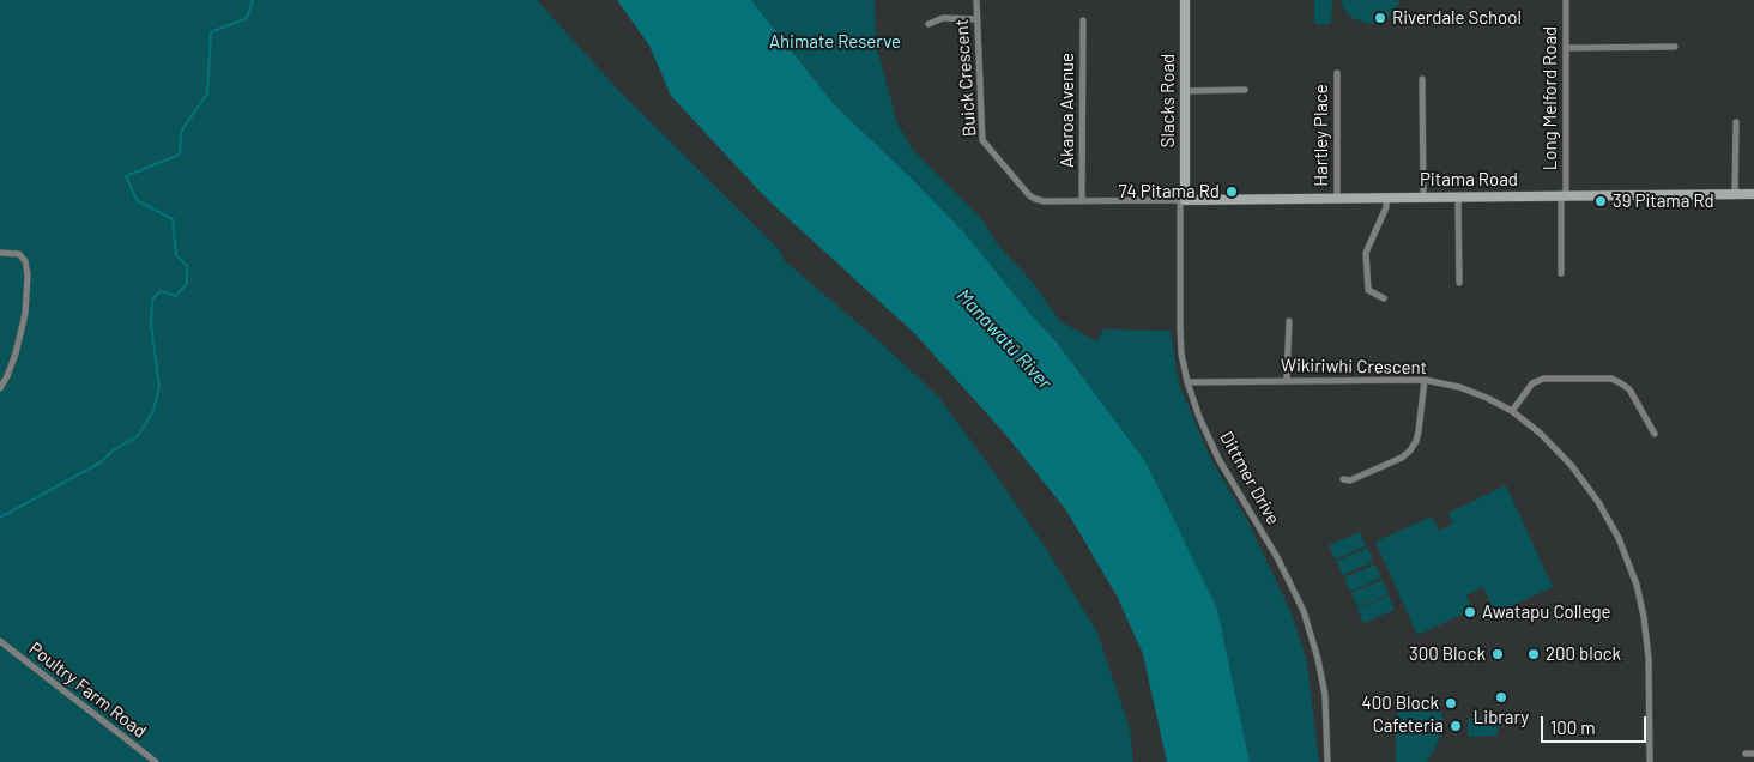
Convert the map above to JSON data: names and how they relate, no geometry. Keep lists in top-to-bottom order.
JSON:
{
  "streets": {
    "street": [
      "Buick Crescent",
      "Long Melford Road",
      "Slacks Road",
      "Akaroa Avenue",
      "Hartley Place",
      "Pitama Road",
      "Wikiriwhi Crescent",
      "Dittmer Drive",
      "Poultry Farm Road"
    ]
  },
  "crossings": [
    ["Buick Crescent", "Slacks Road"],
    ["Buick Crescent", "Akaroa Avenue"],
    ["Buick Crescent", "Pitama Road"],
    ["Buick Crescent", "Dittmer Drive"],
    ["Long Melford Road", "Pitama Road"],
    ["Slacks Road", "Pitama Road"],
    ["Slacks Road", "Dittmer Drive"],
    ["Hartley Place", "Pitama Road"],
    ["Pitama Road", "Dittmer Drive"],
    ["Wikiriwhi Crescent", "Dittmer Drive"]
  ],
  "water": ["Manawatū River"],
  "parks": ["Ahimate Reserve"],
  "places": [
    "Riverdale School",
    "74 Pitama Rd",
    "39 Pitama Rd",
    "Awatapu College",
    "300 Block",
    "200 block",
    "Library",
    "400 Block",
    "Cafeteria"
  ],
  "scale_bar": "100 m"
}
